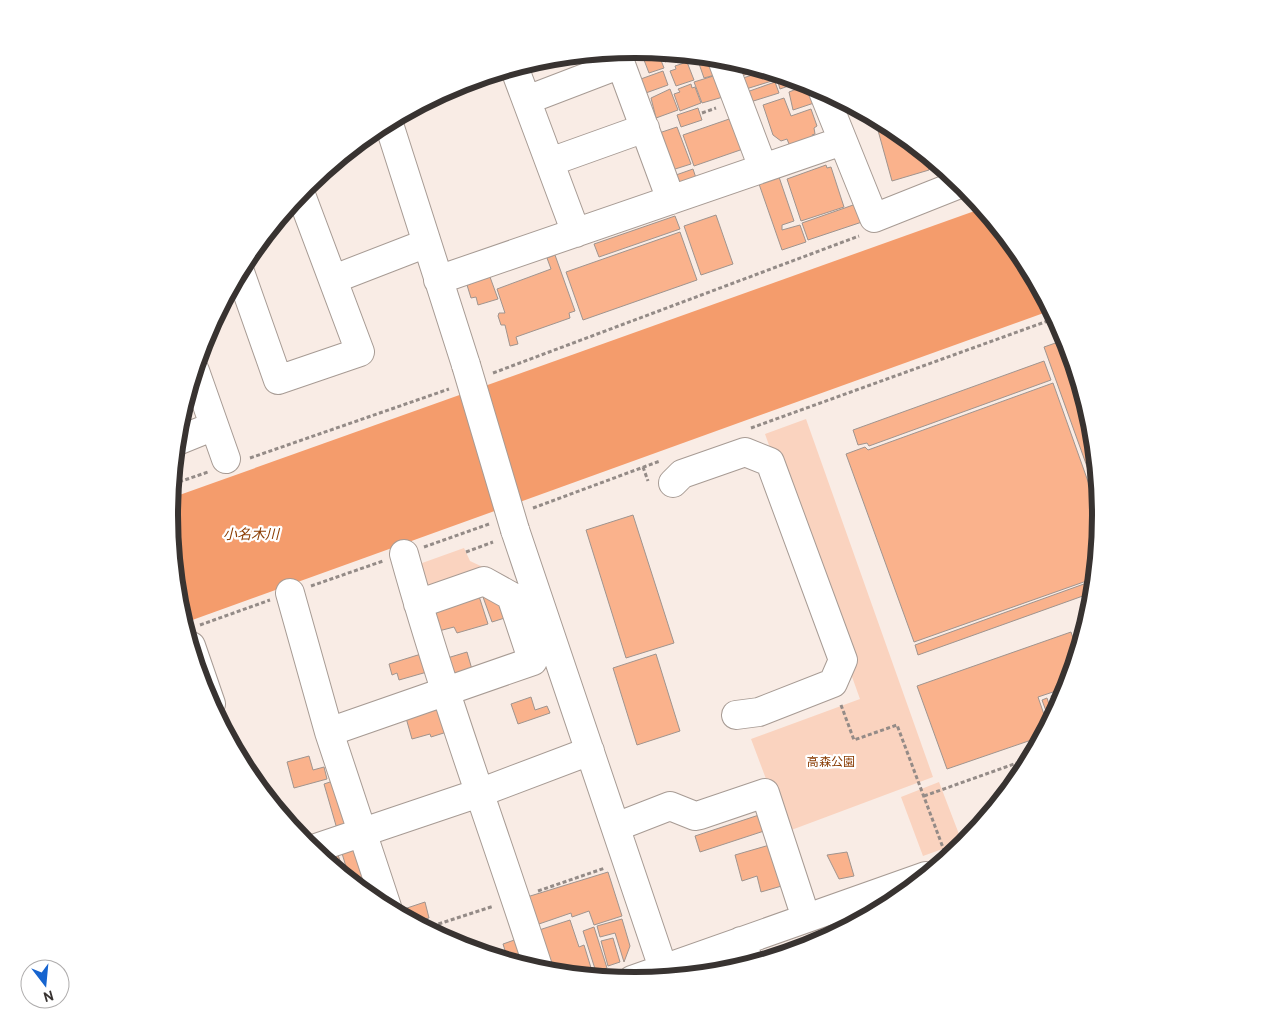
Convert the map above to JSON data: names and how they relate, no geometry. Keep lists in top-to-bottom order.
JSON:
{
  "water": ["小名木川"],
  "parks": ["高森公園"],
  "north": "bottom"
}
